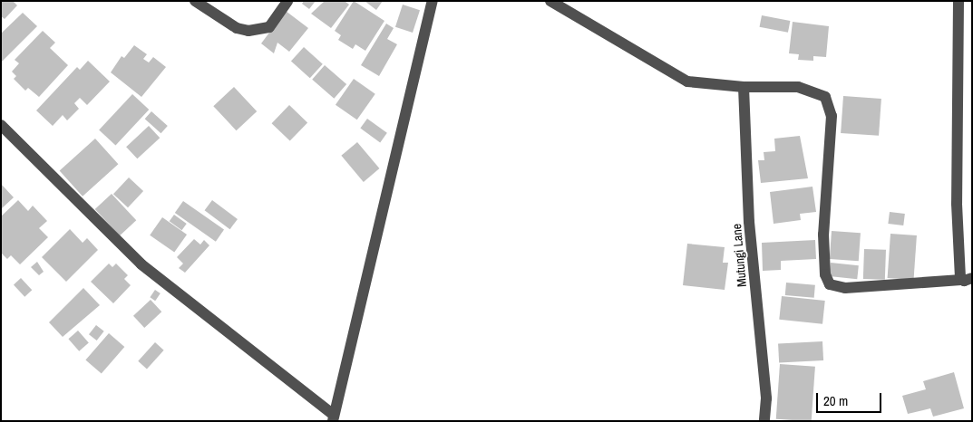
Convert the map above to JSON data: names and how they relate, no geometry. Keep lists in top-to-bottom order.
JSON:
{
  "streets": {
    "street": ["Mutungi Lane"]
  },
  "scale_bar": "20 m"
}
